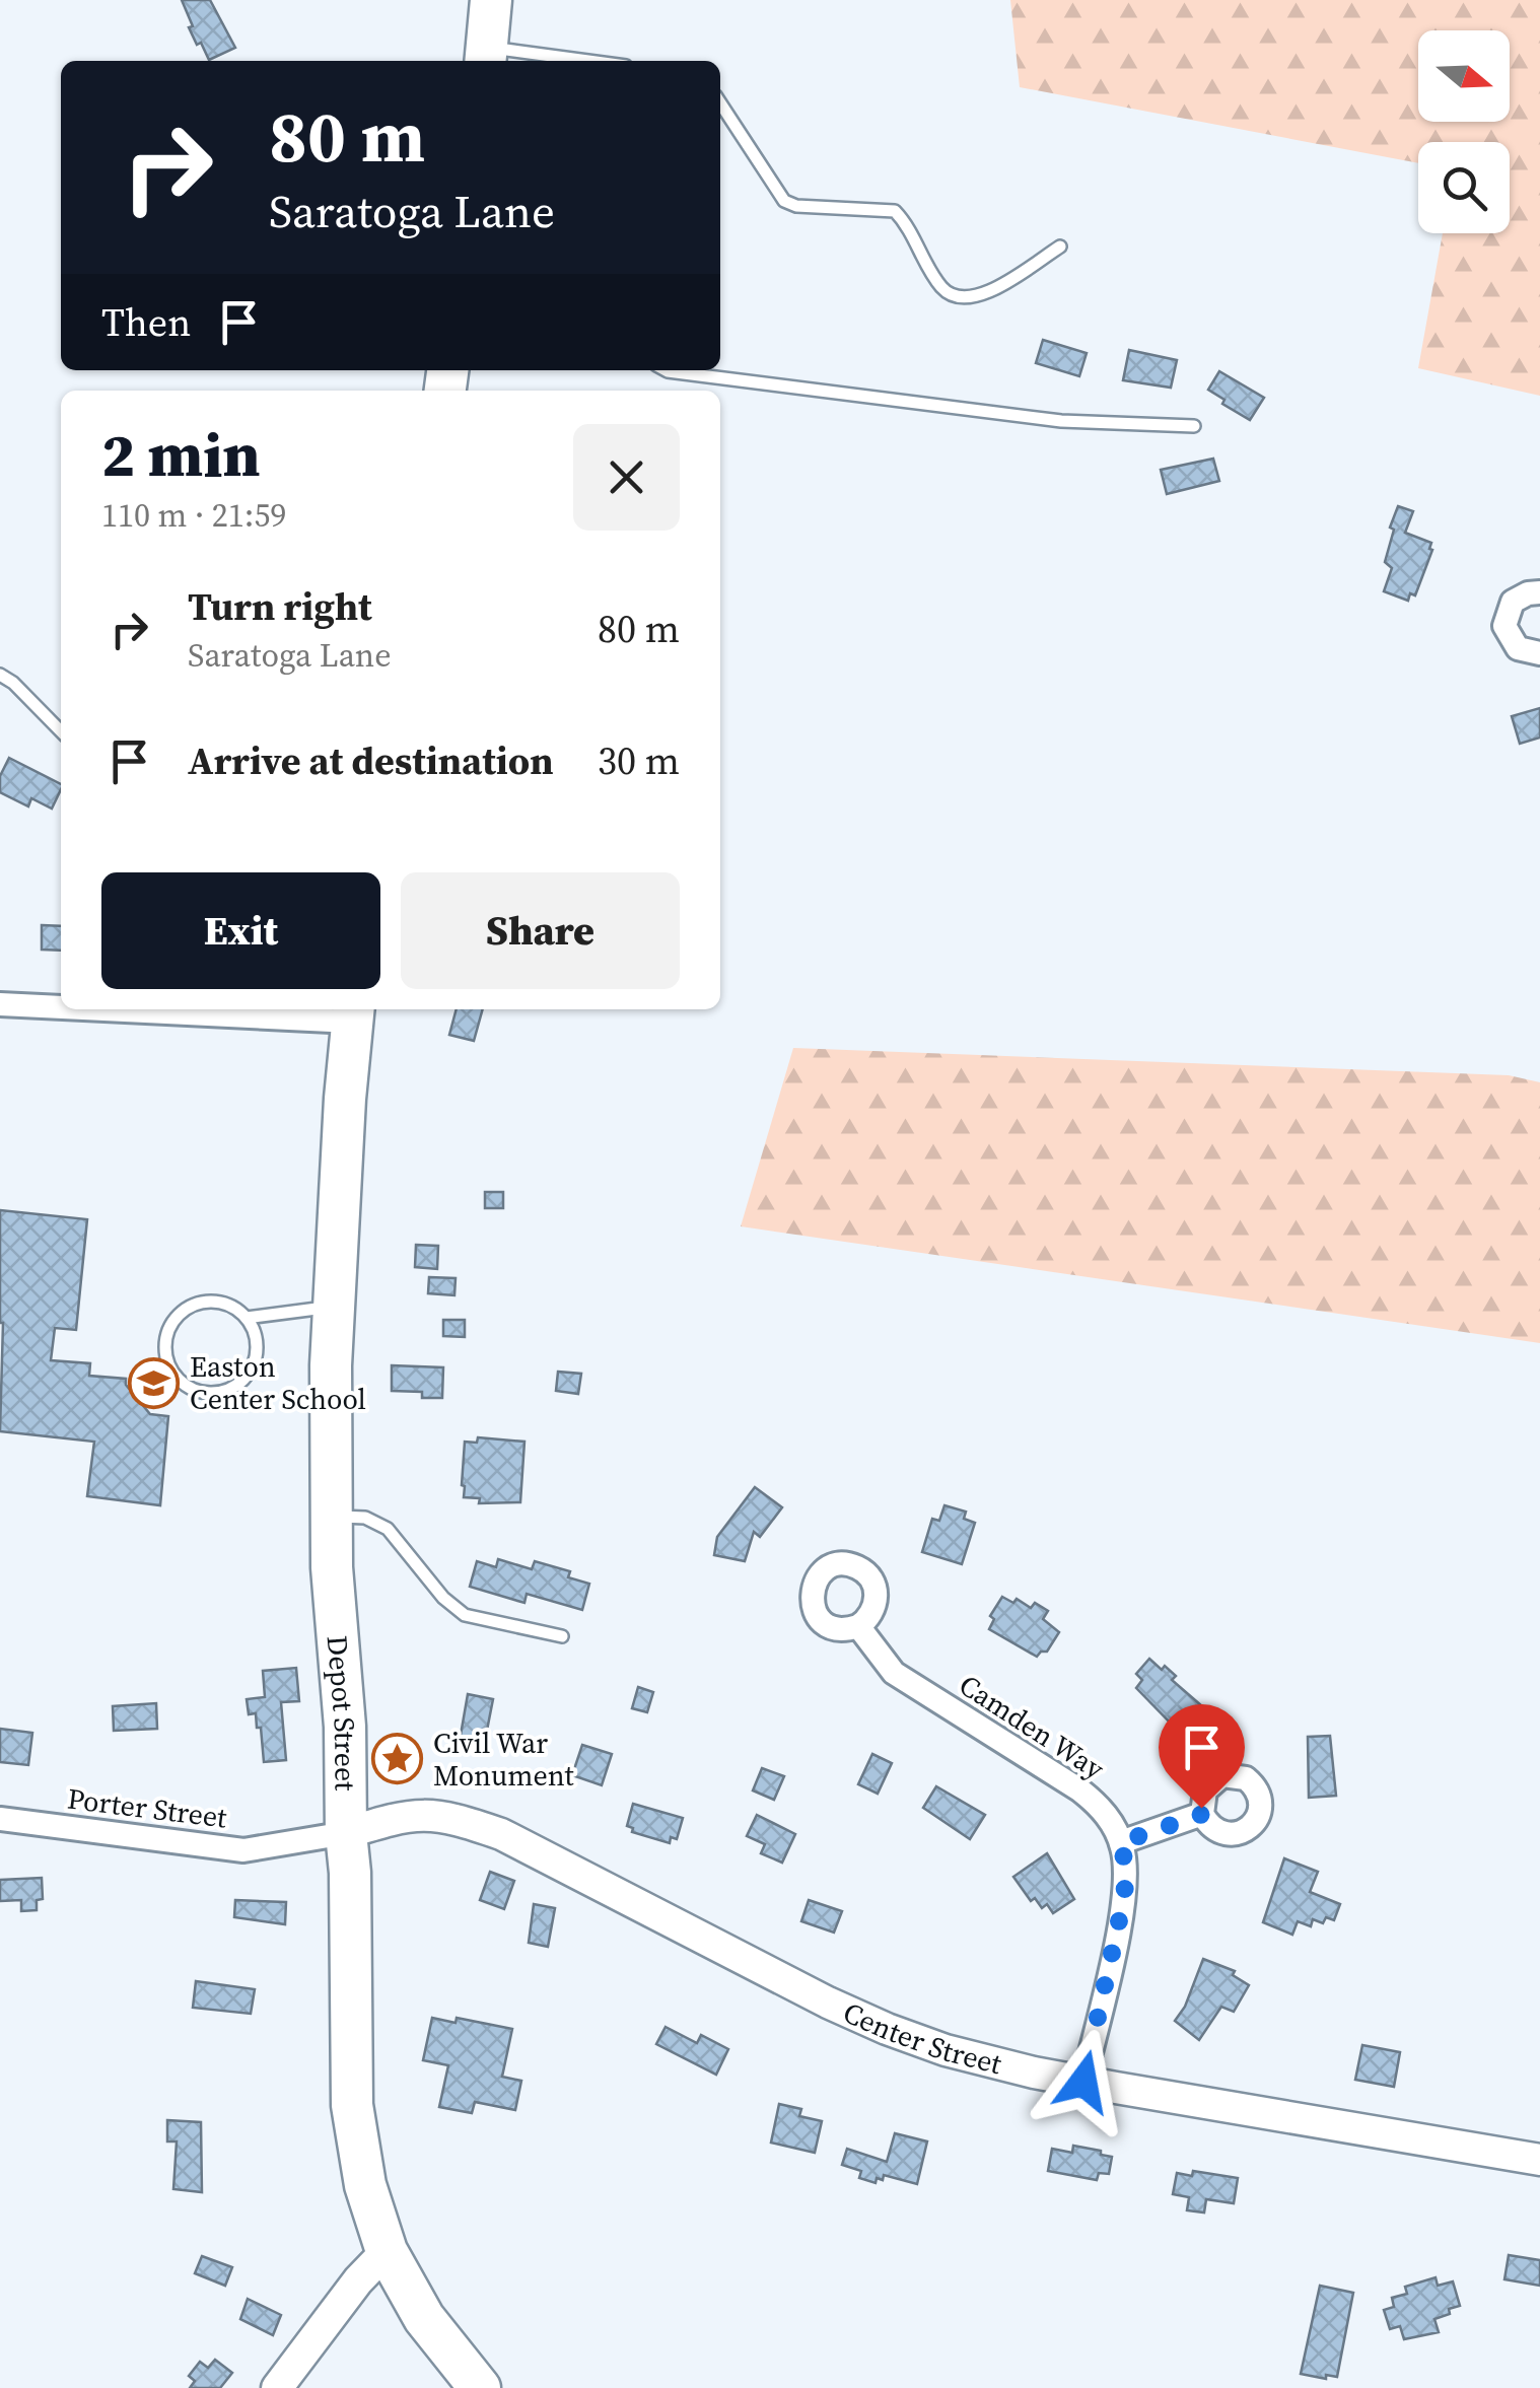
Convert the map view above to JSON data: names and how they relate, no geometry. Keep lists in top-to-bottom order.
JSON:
{
  "streets": {
    "highway": ["Depot Street"],
    "main road": ["Center Street"],
    "street": ["Camden Way", "Porter Street"]
  },
  "crossings": [
    ["Depot Street", "Porter Street"],
    ["Depot Street", "Center Street"],
    ["Porter Street", "Center Street"]
  ],
  "places": {
    "school or university": ["Easton Center School"],
    "place": ["Civil War Monument"]
  },
  "north": "right",
  "page": {
    "turn": ["80 m", "Saratoga Lane"],
    "then": "Then",
    "heading": ["2 min", "110 m · 21:59"],
    "list": [
      {
        "name": "Turn right",
        "note": "Saratoga Lane",
        "value": "80 m"
      },
      {
        "name": "Arrive at destination",
        "value": "30 m"
      }
    ],
    "buttons": ["Exit", "Share"]
  }
}
